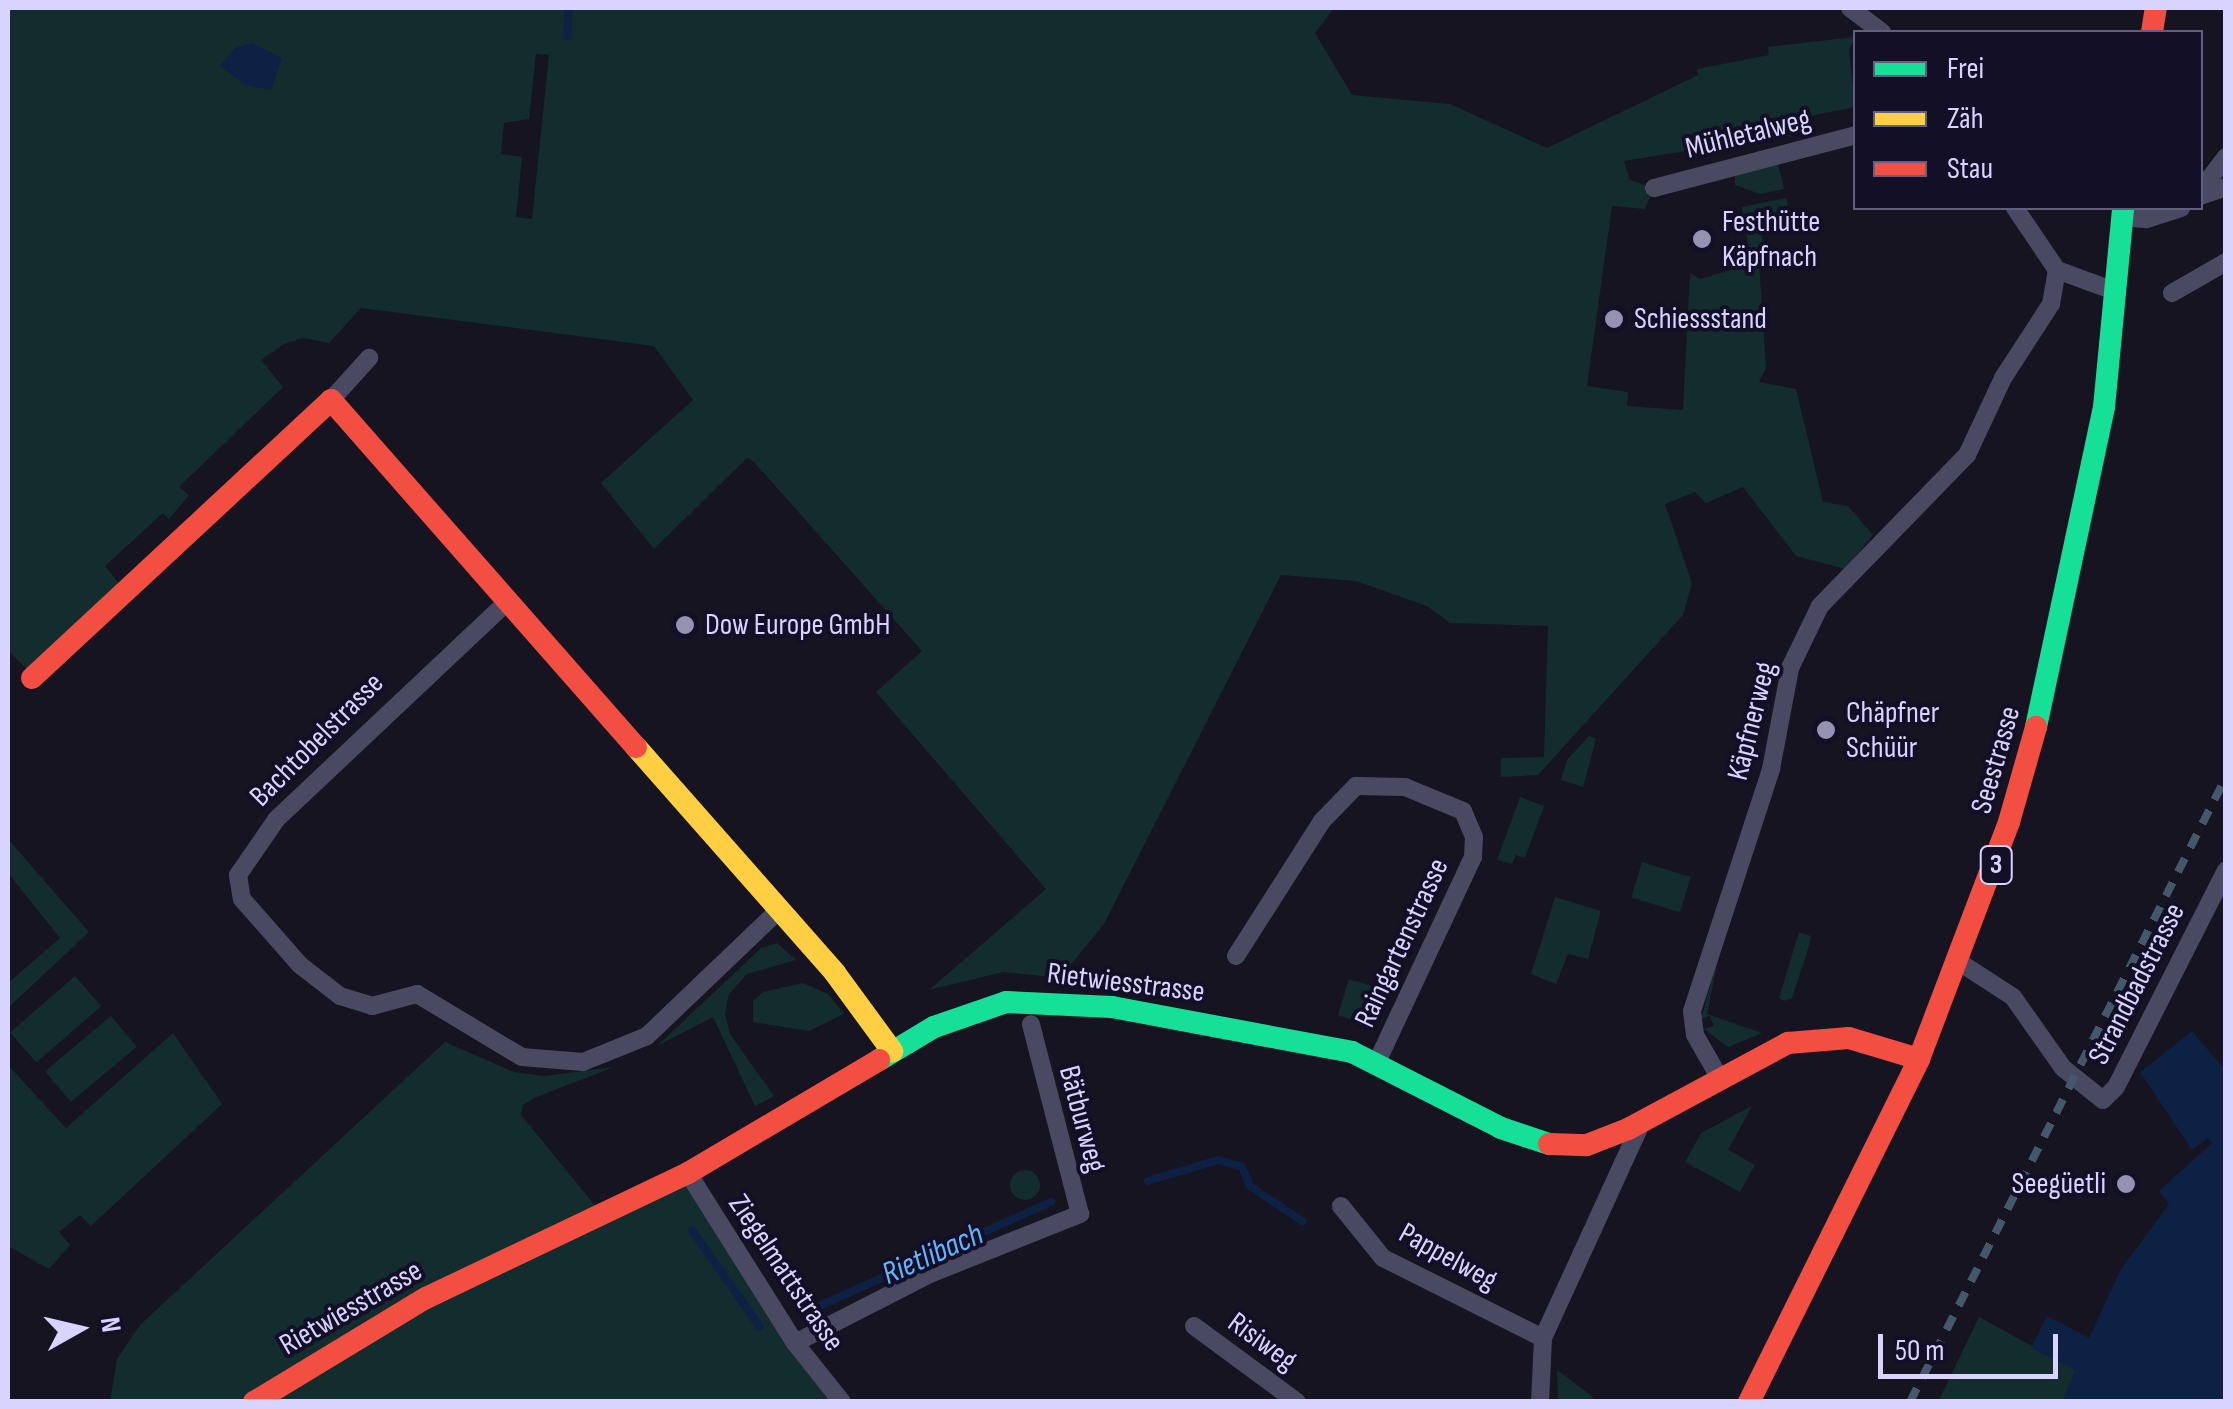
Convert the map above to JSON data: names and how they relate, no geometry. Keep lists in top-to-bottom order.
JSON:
{
  "streets": {
    "main road": ["Seestrasse", "3", "Rietwiesstrasse"],
    "street": [
      "Mühletalweg",
      "Käpfnerweg",
      "Bachtobelstrasse",
      "Raingartenstrasse",
      "Strandbadstrasse",
      "Bätburweg",
      "Pappelweg",
      "Ziegelmattstrasse",
      "Risiweg"
    ]
  },
  "crossings": [
    ["Käpfnerweg", "Rietwiesstrasse"],
    ["Seestrasse", "Rietwiesstrasse"],
    ["Seestrasse", "Strandbadstrasse"],
    ["Raingartenstrasse", "Rietwiesstrasse"],
    ["Rietwiesstrasse", "Ziegelmattstrasse"],
    ["Bätburweg", "Ziegelmattstrasse"]
  ],
  "water": ["Rietlibach"],
  "places": [
    "Festhütte Käpfnach",
    "Schiessstand",
    "Dow Europe GmbH",
    "Chäpfner Schüür",
    "Seegüetli"
  ],
  "legend": ["Frei", "Zäh", "Stau"],
  "scale_bar": "50 m",
  "north": "right"
}
